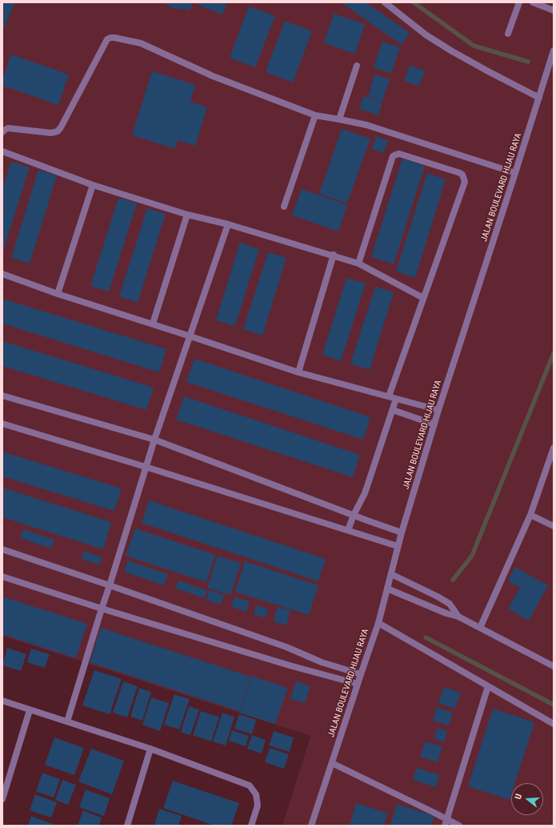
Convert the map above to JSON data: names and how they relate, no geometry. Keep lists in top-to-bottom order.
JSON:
{
  "streets": {
    "street": ["JALAN BOULEVARD HIJAU RAYA"]
  },
  "north": "left"
}
